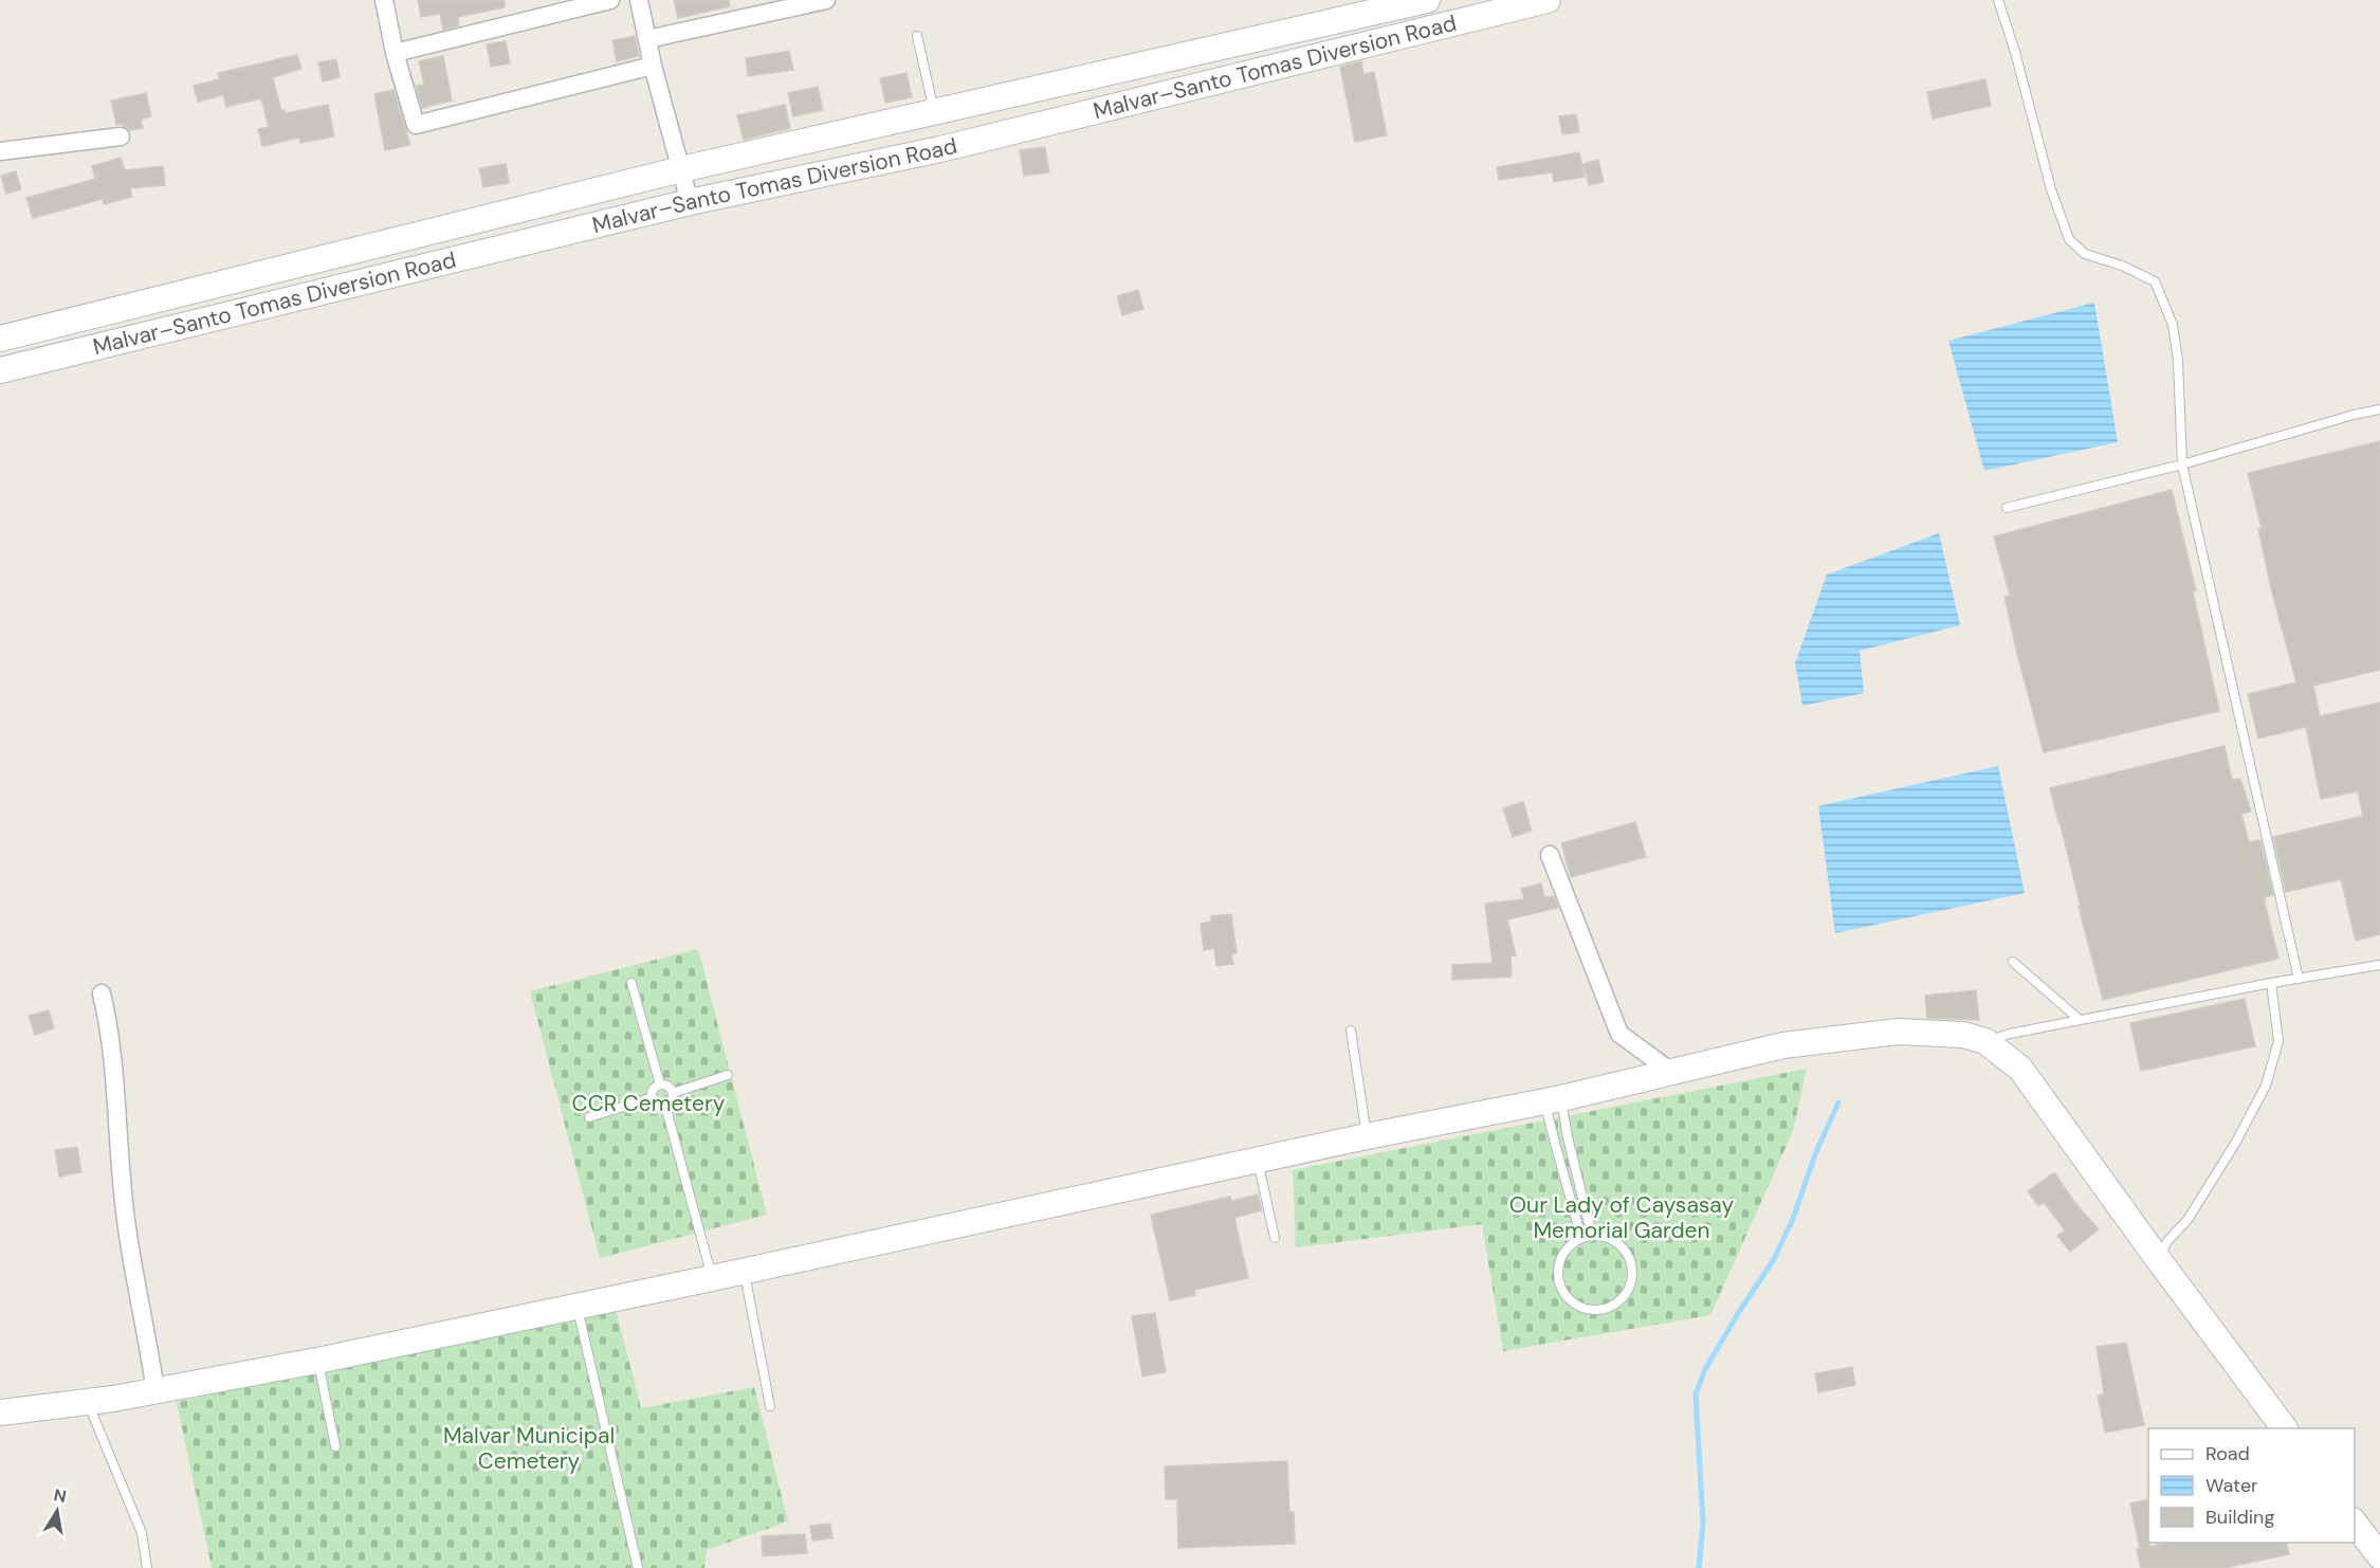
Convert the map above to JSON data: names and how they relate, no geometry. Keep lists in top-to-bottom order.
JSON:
{
  "streets": {
    "street": ["Malvar–Santo Tomas Diversion Road"]
  },
  "parks": ["CCR Cemetery", "Our Lady of Caysasay Memorial Garden", "Malvar Municipal Cemetery"],
  "legend": ["Road", "Water", "Building"],
  "north": "top"
}
